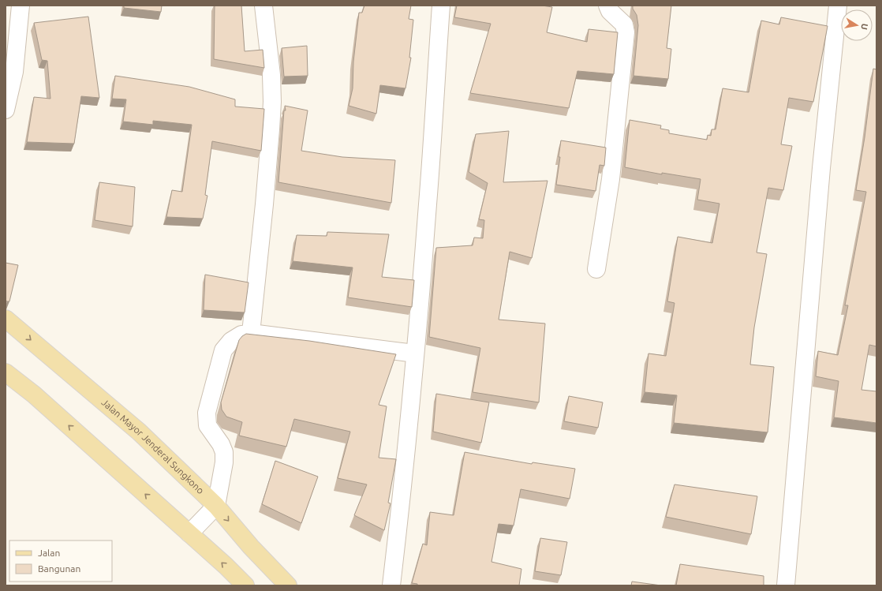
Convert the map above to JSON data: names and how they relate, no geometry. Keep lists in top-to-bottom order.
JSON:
{
  "streets": {
    "main road": ["Jalan Mayor Jenderal Sungkono"]
  },
  "legend": ["Jalan", "Bangunan"],
  "north": "right"
}
